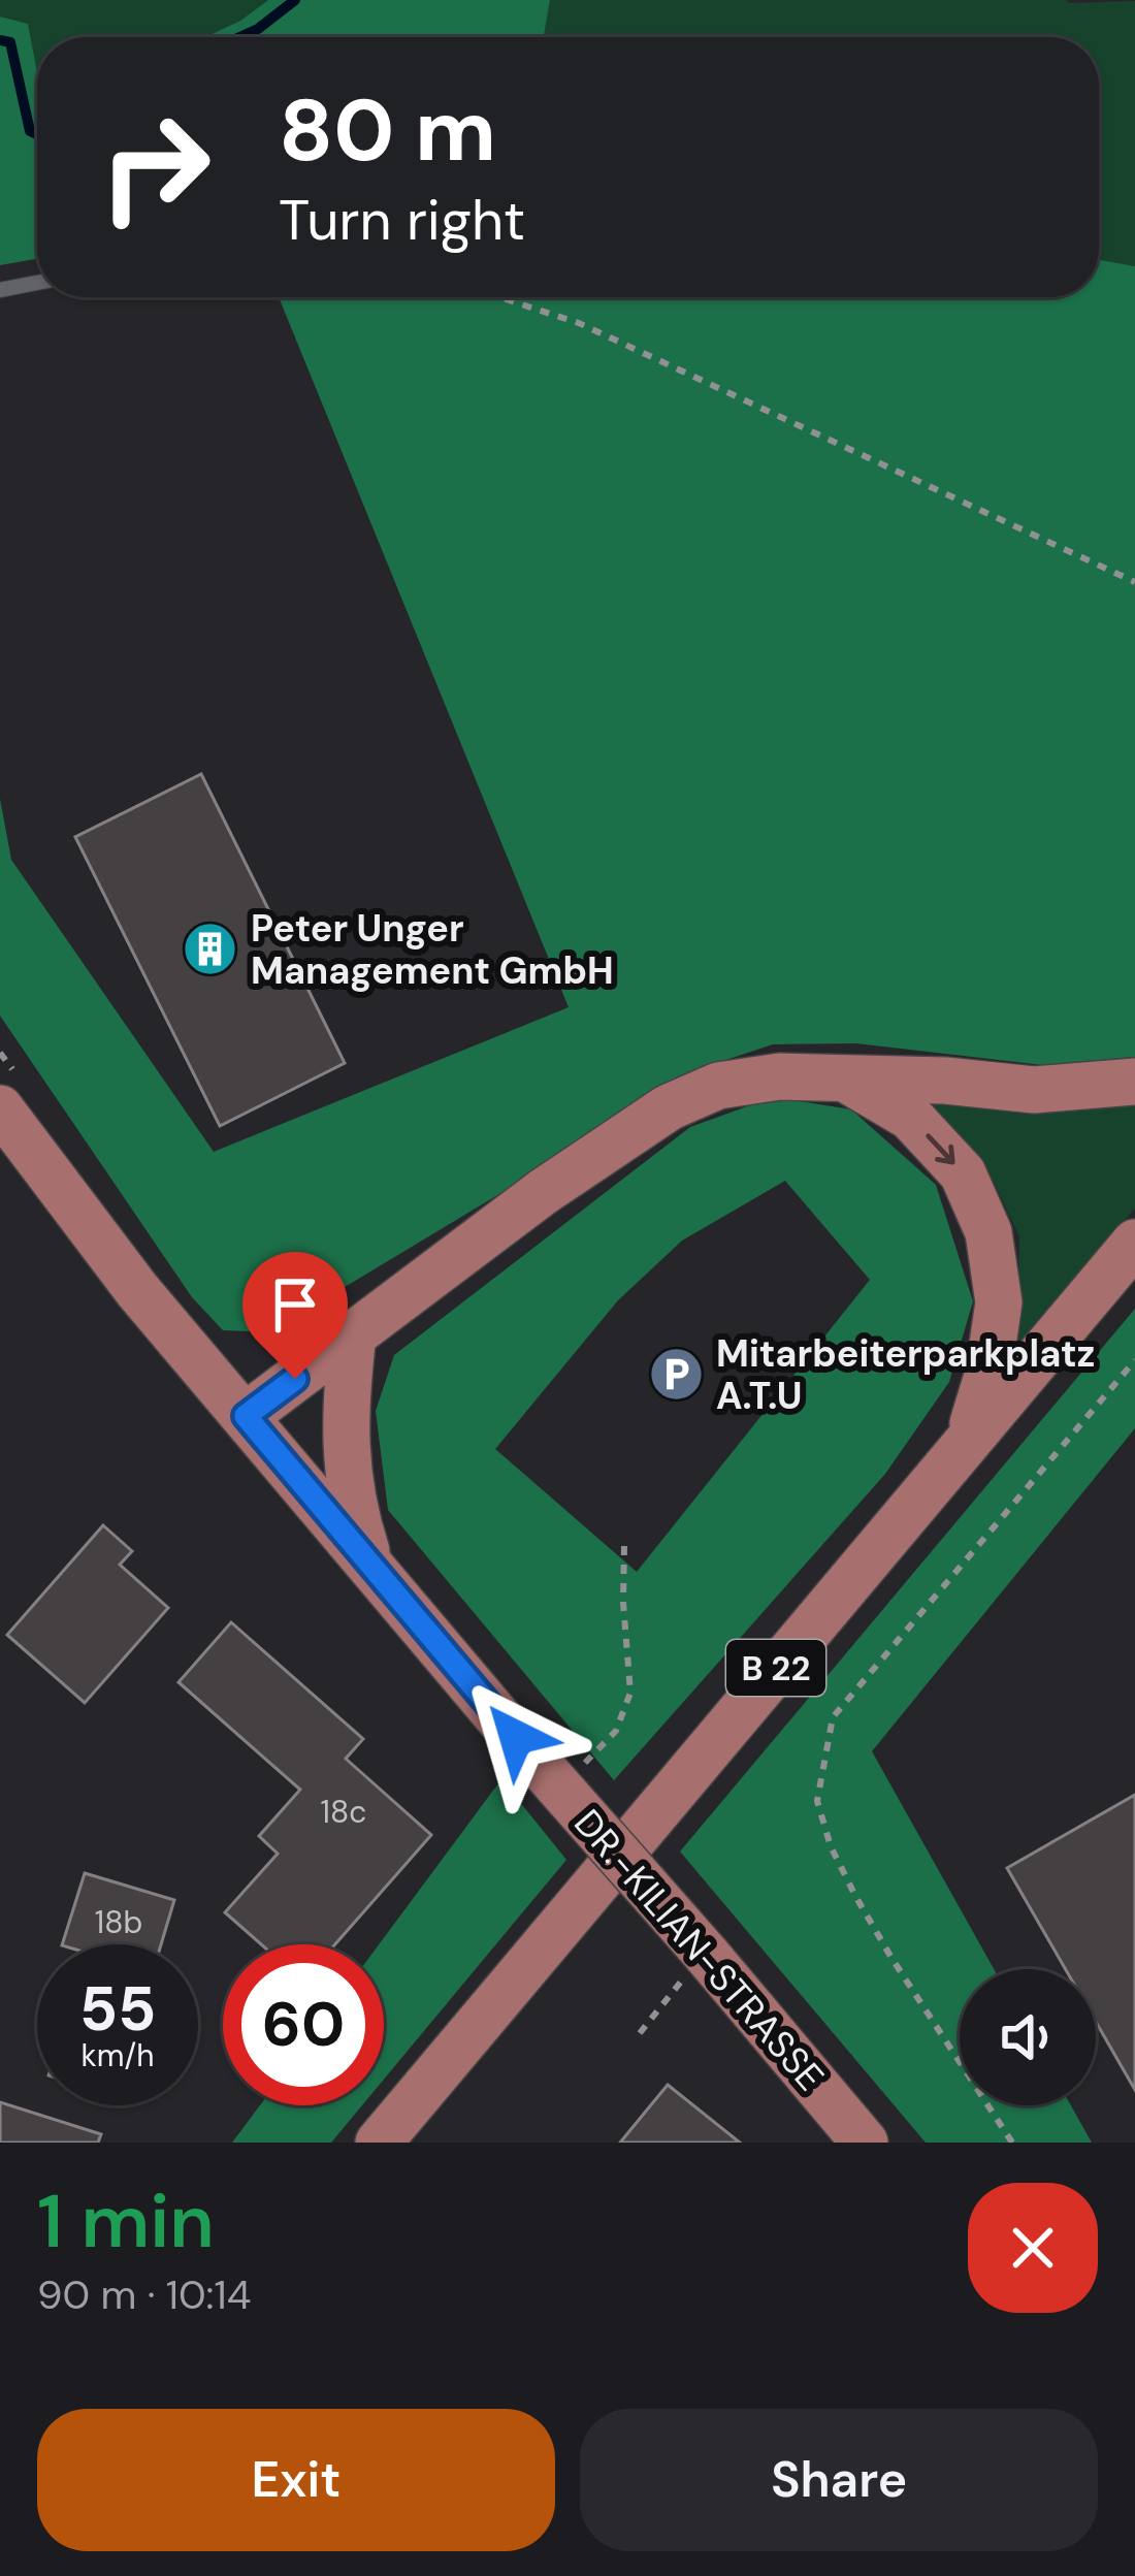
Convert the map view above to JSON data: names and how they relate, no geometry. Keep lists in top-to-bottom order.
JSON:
{
  "streets": {
    "main road": ["B 22", "DR.-KILIAN-STRASSE"]
  },
  "places": {
    "building": ["Peter Unger Management GmbH"],
    "parking": ["Mitarbeiterparkplatz A.T.U"]
  },
  "house_numbers": ["18c", "18b"],
  "page": {
    "turn": ["80 m", "Turn right"],
    "speed": "55 km/h",
    "limit": "60",
    "heading": ["1 min", "90 m · 10:14"],
    "buttons": ["Exit", "Share"]
  }
}
